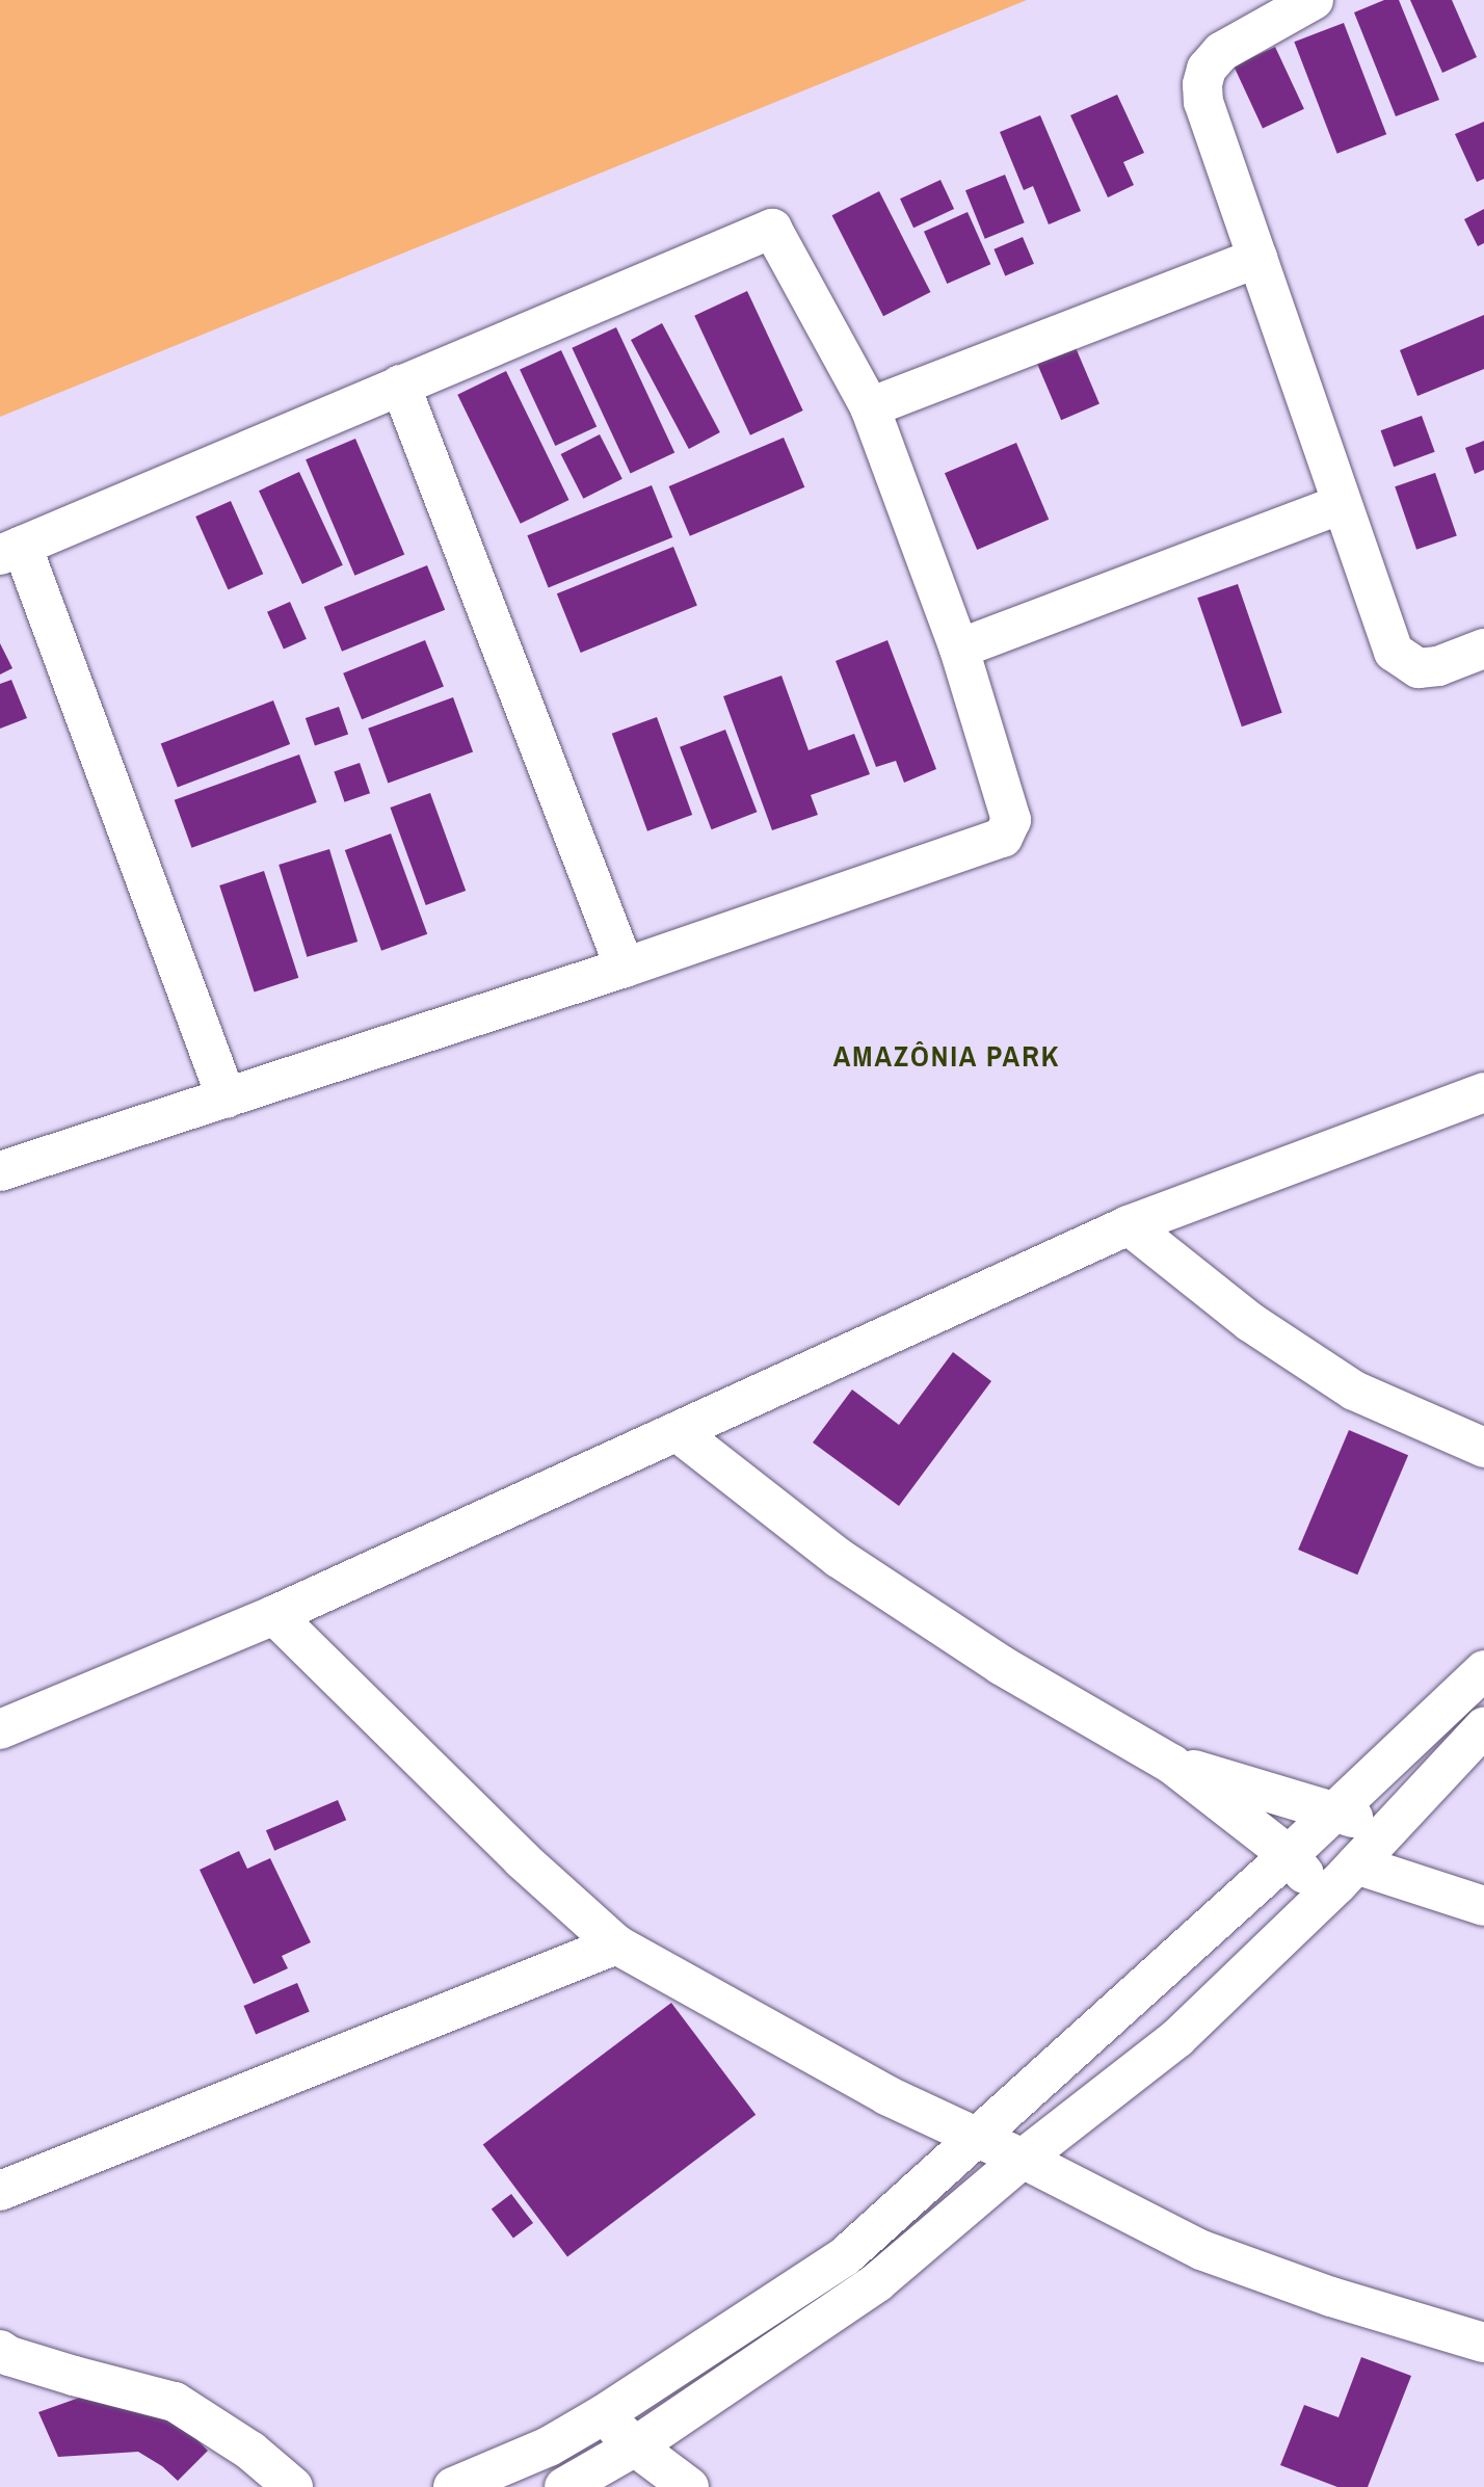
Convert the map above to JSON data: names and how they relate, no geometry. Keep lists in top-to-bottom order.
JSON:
{
  "districts": ["AMAZÔNIA PARK"]
}
